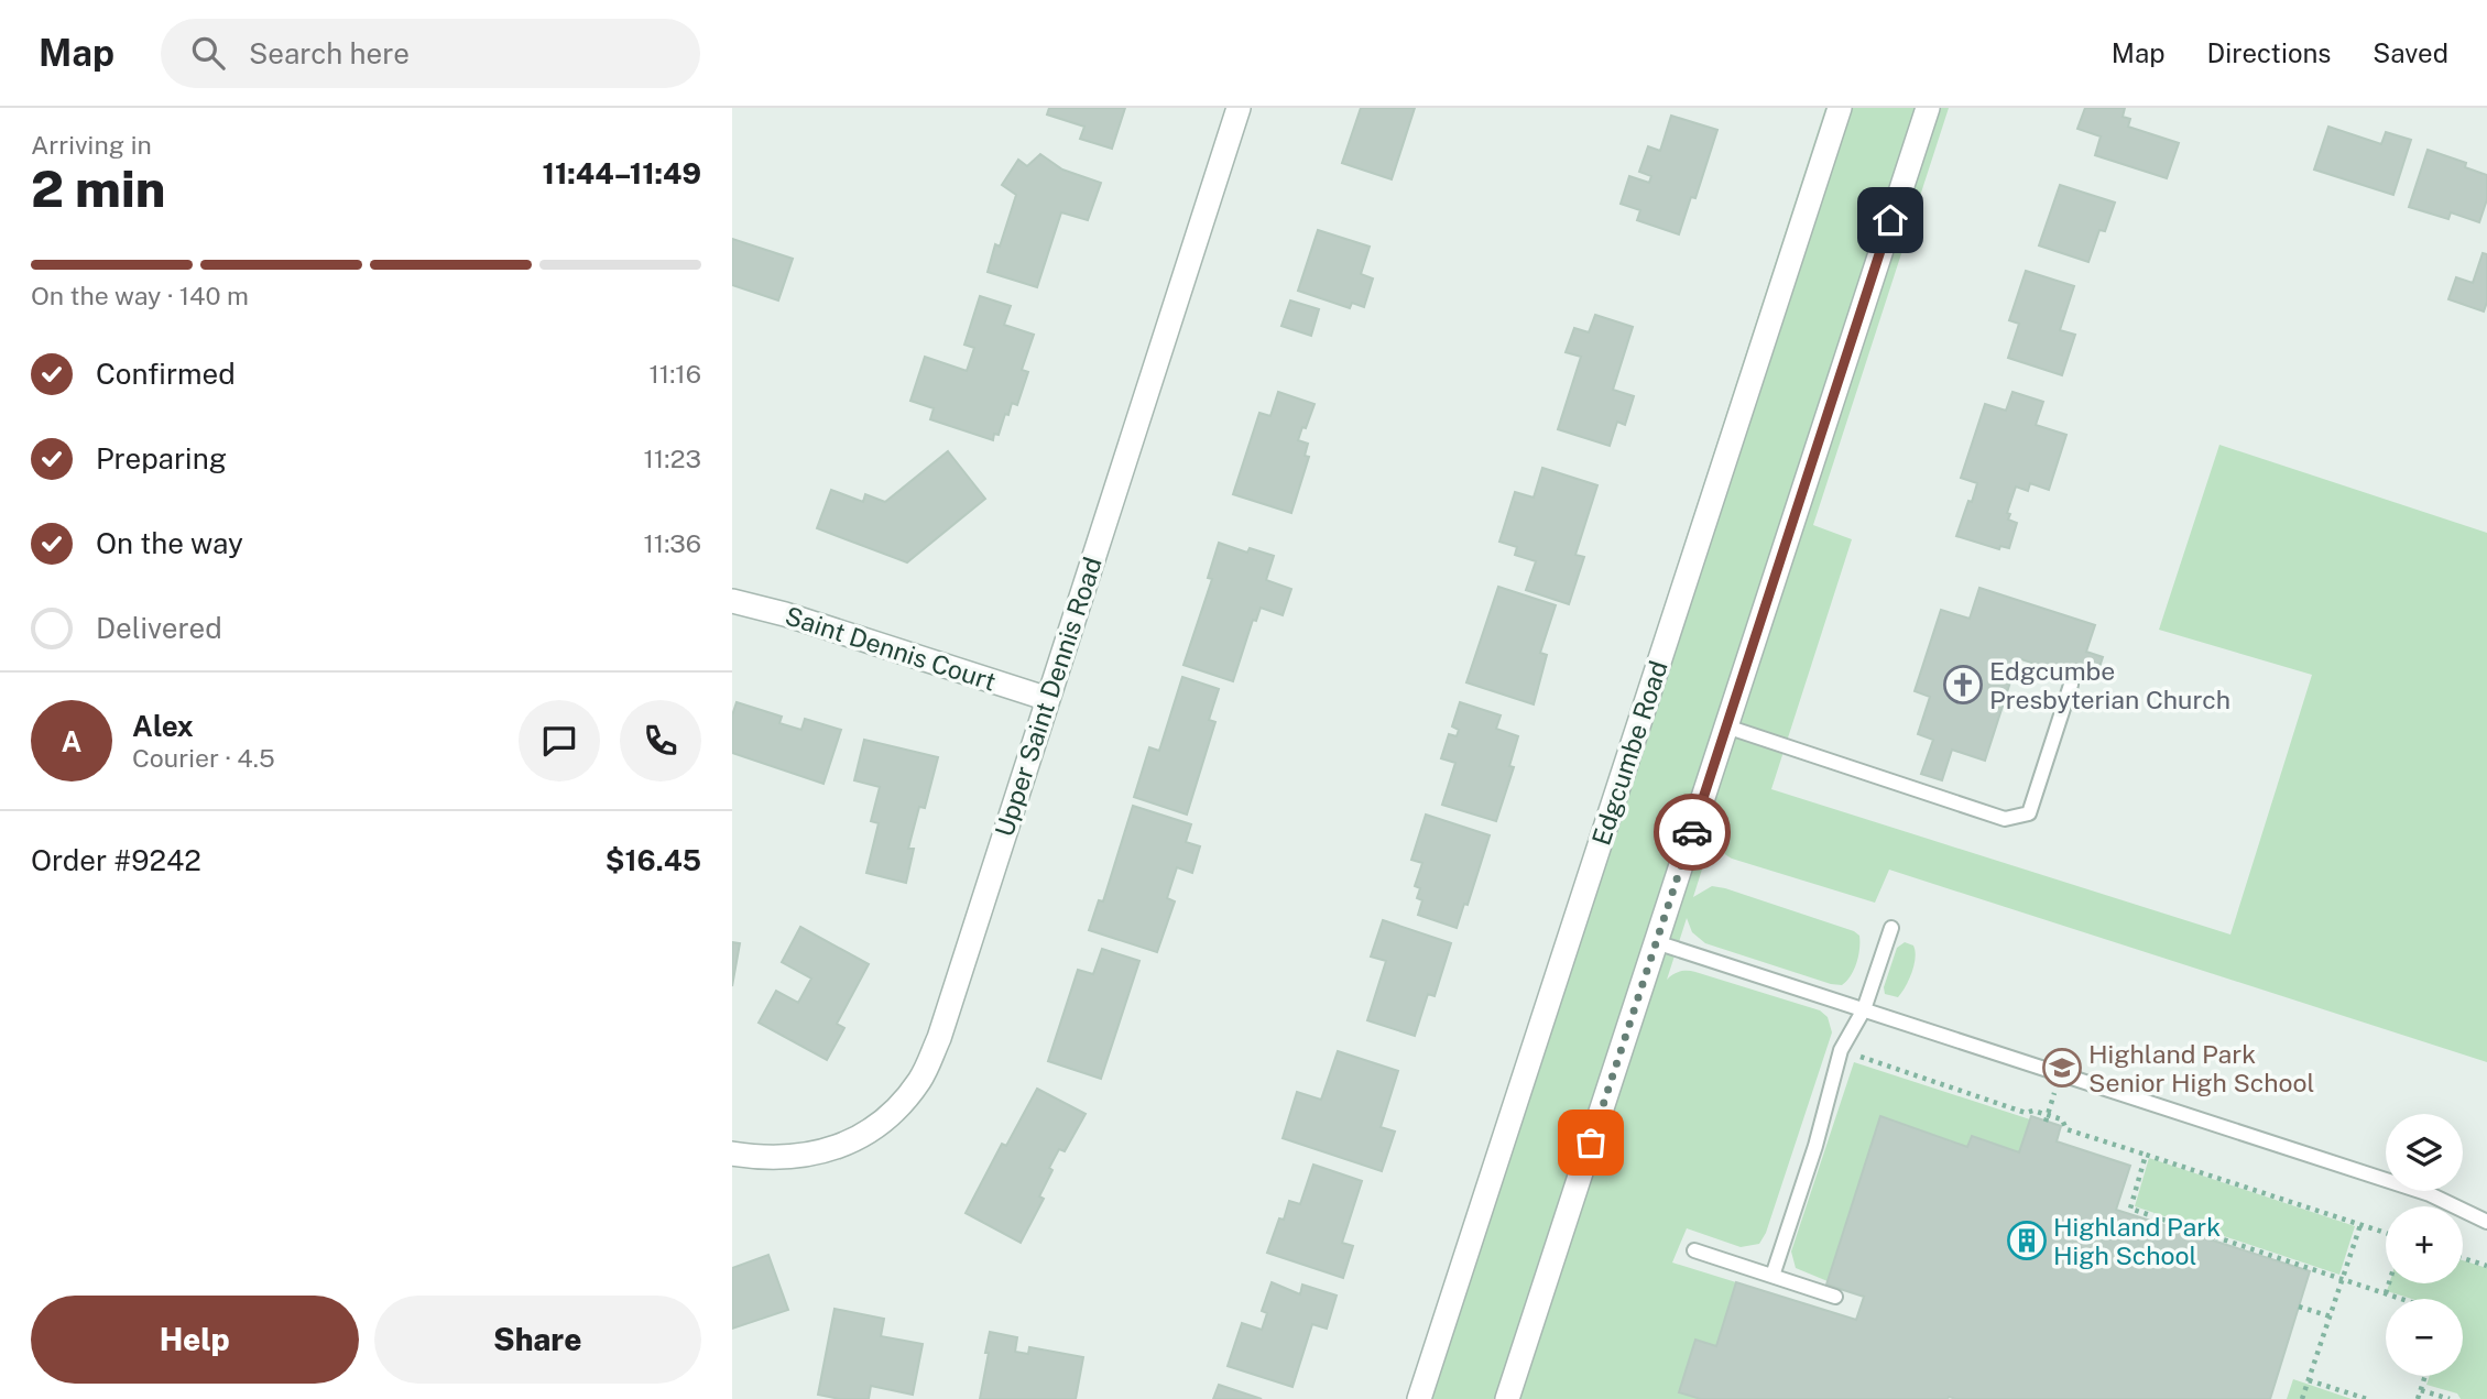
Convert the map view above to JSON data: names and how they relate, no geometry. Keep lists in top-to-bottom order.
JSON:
{
  "streets": {
    "street": ["Saint Dennis Court", "Upper Saint Dennis Road", "Edgcumbe Road"]
  },
  "crossings": [
    ["Saint Dennis Court", "Upper Saint Dennis Road"]
  ],
  "places": {
    "church": ["Edgcumbe Presbyterian Church"],
    "school or university": ["Highland Park Senior High School"],
    "building": ["Highland Park High School"]
  },
  "page": {
    "header": "Map",
    "search": "Search here",
    "nav": ["Map", "Directions", "Saved"],
    "heading": ["2 min", "Arriving in", "11:44–11:49"],
    "panel": [
      "Alex",
      "Courier · 4.5",
      "Order #9242",
      "$16.45"
    ],
    "bar": "On the way · 140 m",
    "list": [
      ["Confirmed", "11:16"],
      ["Preparing", "11:23"],
      ["On the way", "11:36"],
      "Delivered"
    ],
    "round": "A",
    "map_buttons": ["+", "−"],
    "buttons": ["Help", "Share"]
  }
}
